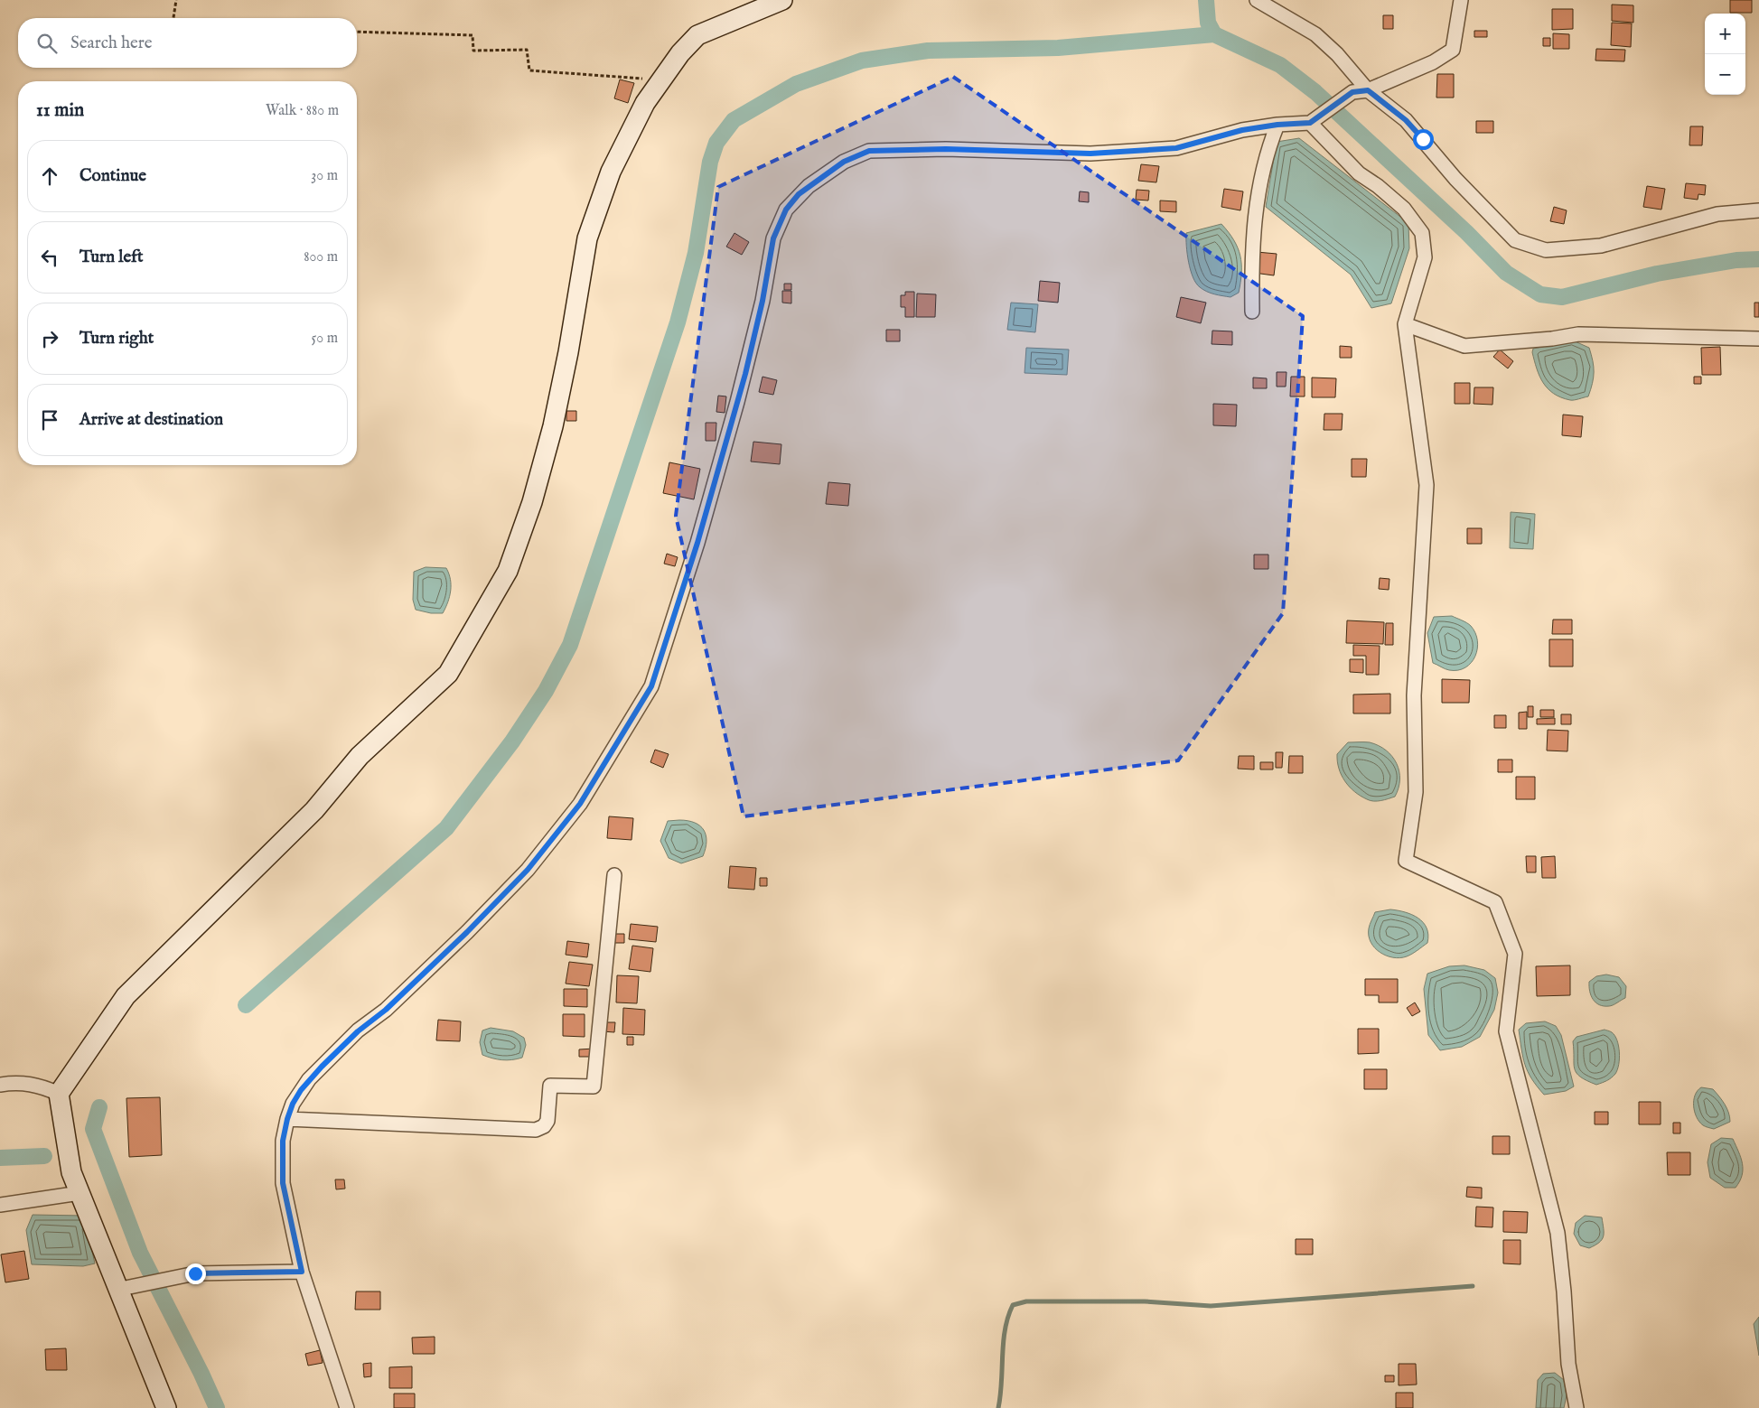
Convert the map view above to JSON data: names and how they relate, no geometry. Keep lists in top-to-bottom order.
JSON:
{
  "page": {
    "map_buttons": ["+", "−"],
    "search": "Search here",
    "heading": ["11 min", "Walk · 880 m"],
    "list": [
      ["Continue", "30 m"],
      ["Turn left", "800 m"],
      ["Turn right", "50 m"],
      "Arrive at destination"
    ]
  }
}
